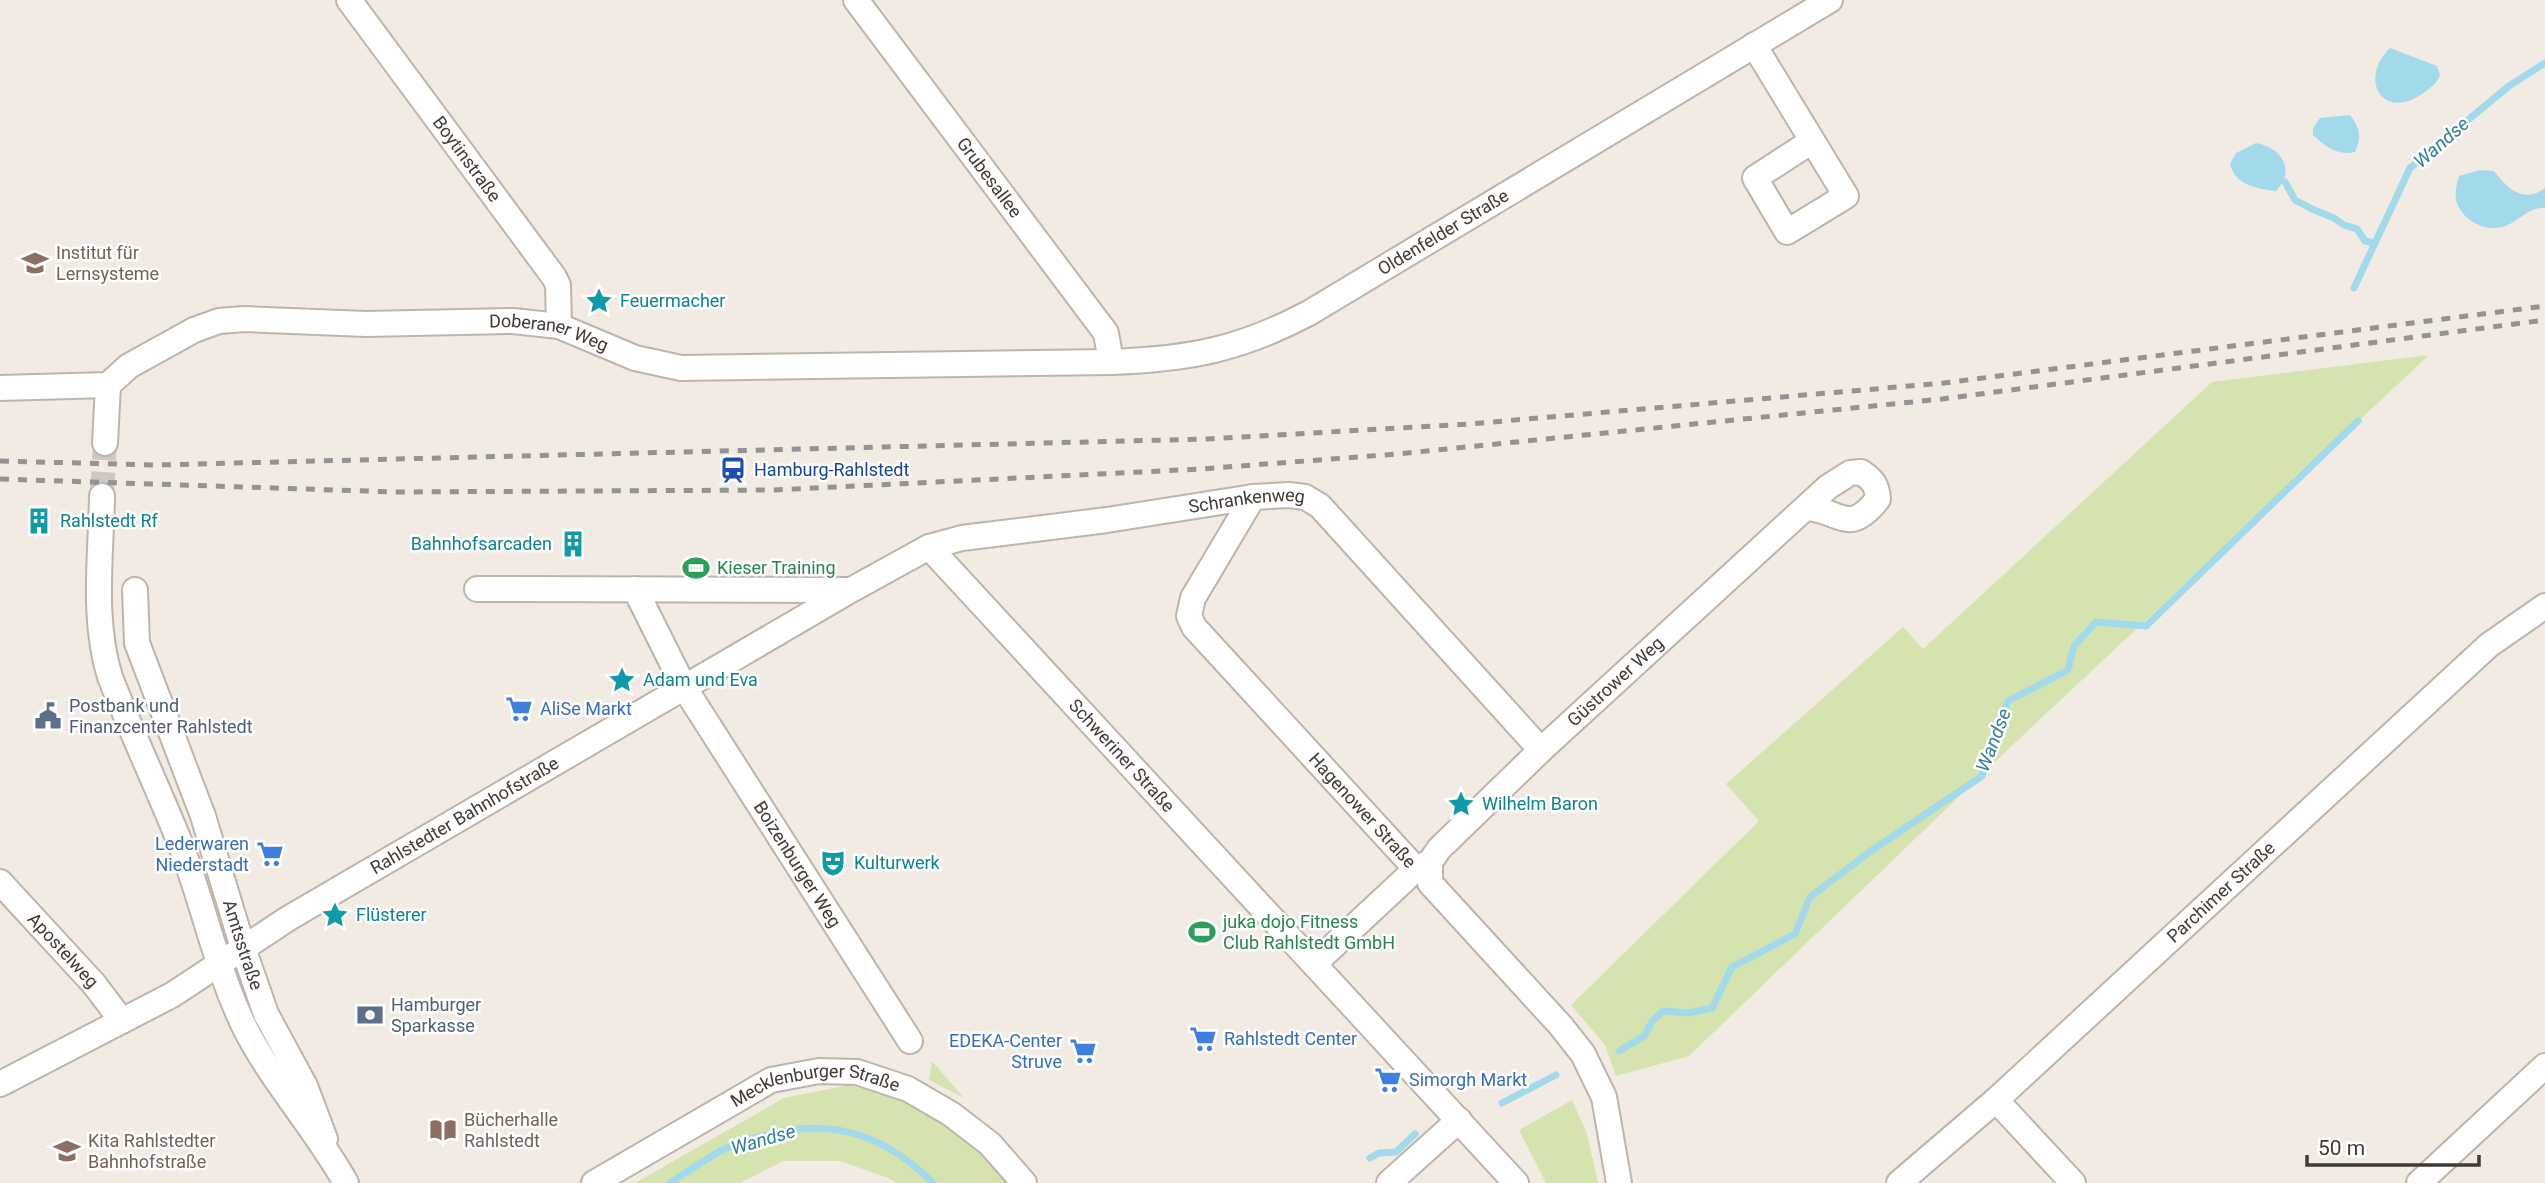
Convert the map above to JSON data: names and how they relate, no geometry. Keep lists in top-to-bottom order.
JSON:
{
  "streets": {
    "street": [
      "Boytinstraße",
      "Grubesallee",
      "Oldenfelder Straße",
      "Doberaner Weg",
      "Schrankenweg",
      "Güstrower Weg",
      "Schweriner Straße",
      "Hagenower Straße",
      "Rahlstedter Bahnhofstraße",
      "Boizenburger Weg",
      "Parchimer Straße",
      "Amtsstraße",
      "Apostelweg",
      "Mecklenburger Straße"
    ]
  },
  "crossings": [
    ["Boytinstraße", "Doberaner Weg"],
    ["Grubesallee", "Oldenfelder Straße"],
    ["Grubesallee", "Doberaner Weg"],
    ["Oldenfelder Straße", "Doberaner Weg"],
    ["Schrankenweg", "Güstrower Weg"],
    ["Schrankenweg", "Schweriner Straße"],
    ["Schrankenweg", "Hagenower Straße"],
    ["Schrankenweg", "Rahlstedter Bahnhofstraße"],
    ["Güstrower Weg", "Hagenower Straße"],
    ["Schweriner Straße", "Rahlstedter Bahnhofstraße"],
    ["Rahlstedter Bahnhofstraße", "Boizenburger Weg"],
    ["Rahlstedter Bahnhofstraße", "Amtsstraße"],
    ["Rahlstedter Bahnhofstraße", "Apostelweg"]
  ],
  "water": ["Wandse"],
  "places": {
    "school or university": ["Institut für Lernsysteme", "Kita Rahlstedter Bahnhofstraße"],
    "place": [
      "Feuermacher",
      "Adam und Eva",
      "Wilhelm Baron",
      "Flüsterer"
    ],
    "station": ["Hamburg-Rahlstedt"],
    "building": ["Rahlstedt Rf", "Bahnhofsarcaden"],
    "sports": ["Kieser Training", "juka dojo Fitness Club Rahlstedt GmbH"],
    "supermarket": [
      "AliSe Markt",
      "Lederwaren Niederstadt",
      "Rahlstedt Center",
      "EDEKA-Center Struve",
      "Simorgh Markt"
    ],
    "public building": ["Postbank und Finanzcenter Rahlstedt"],
    "theatre": ["Kulturwerk"],
    "bank": ["Hamburger Sparkasse"],
    "library": ["Bücherhalle Rahlstedt"]
  },
  "scale_bar": "50 m"
}
